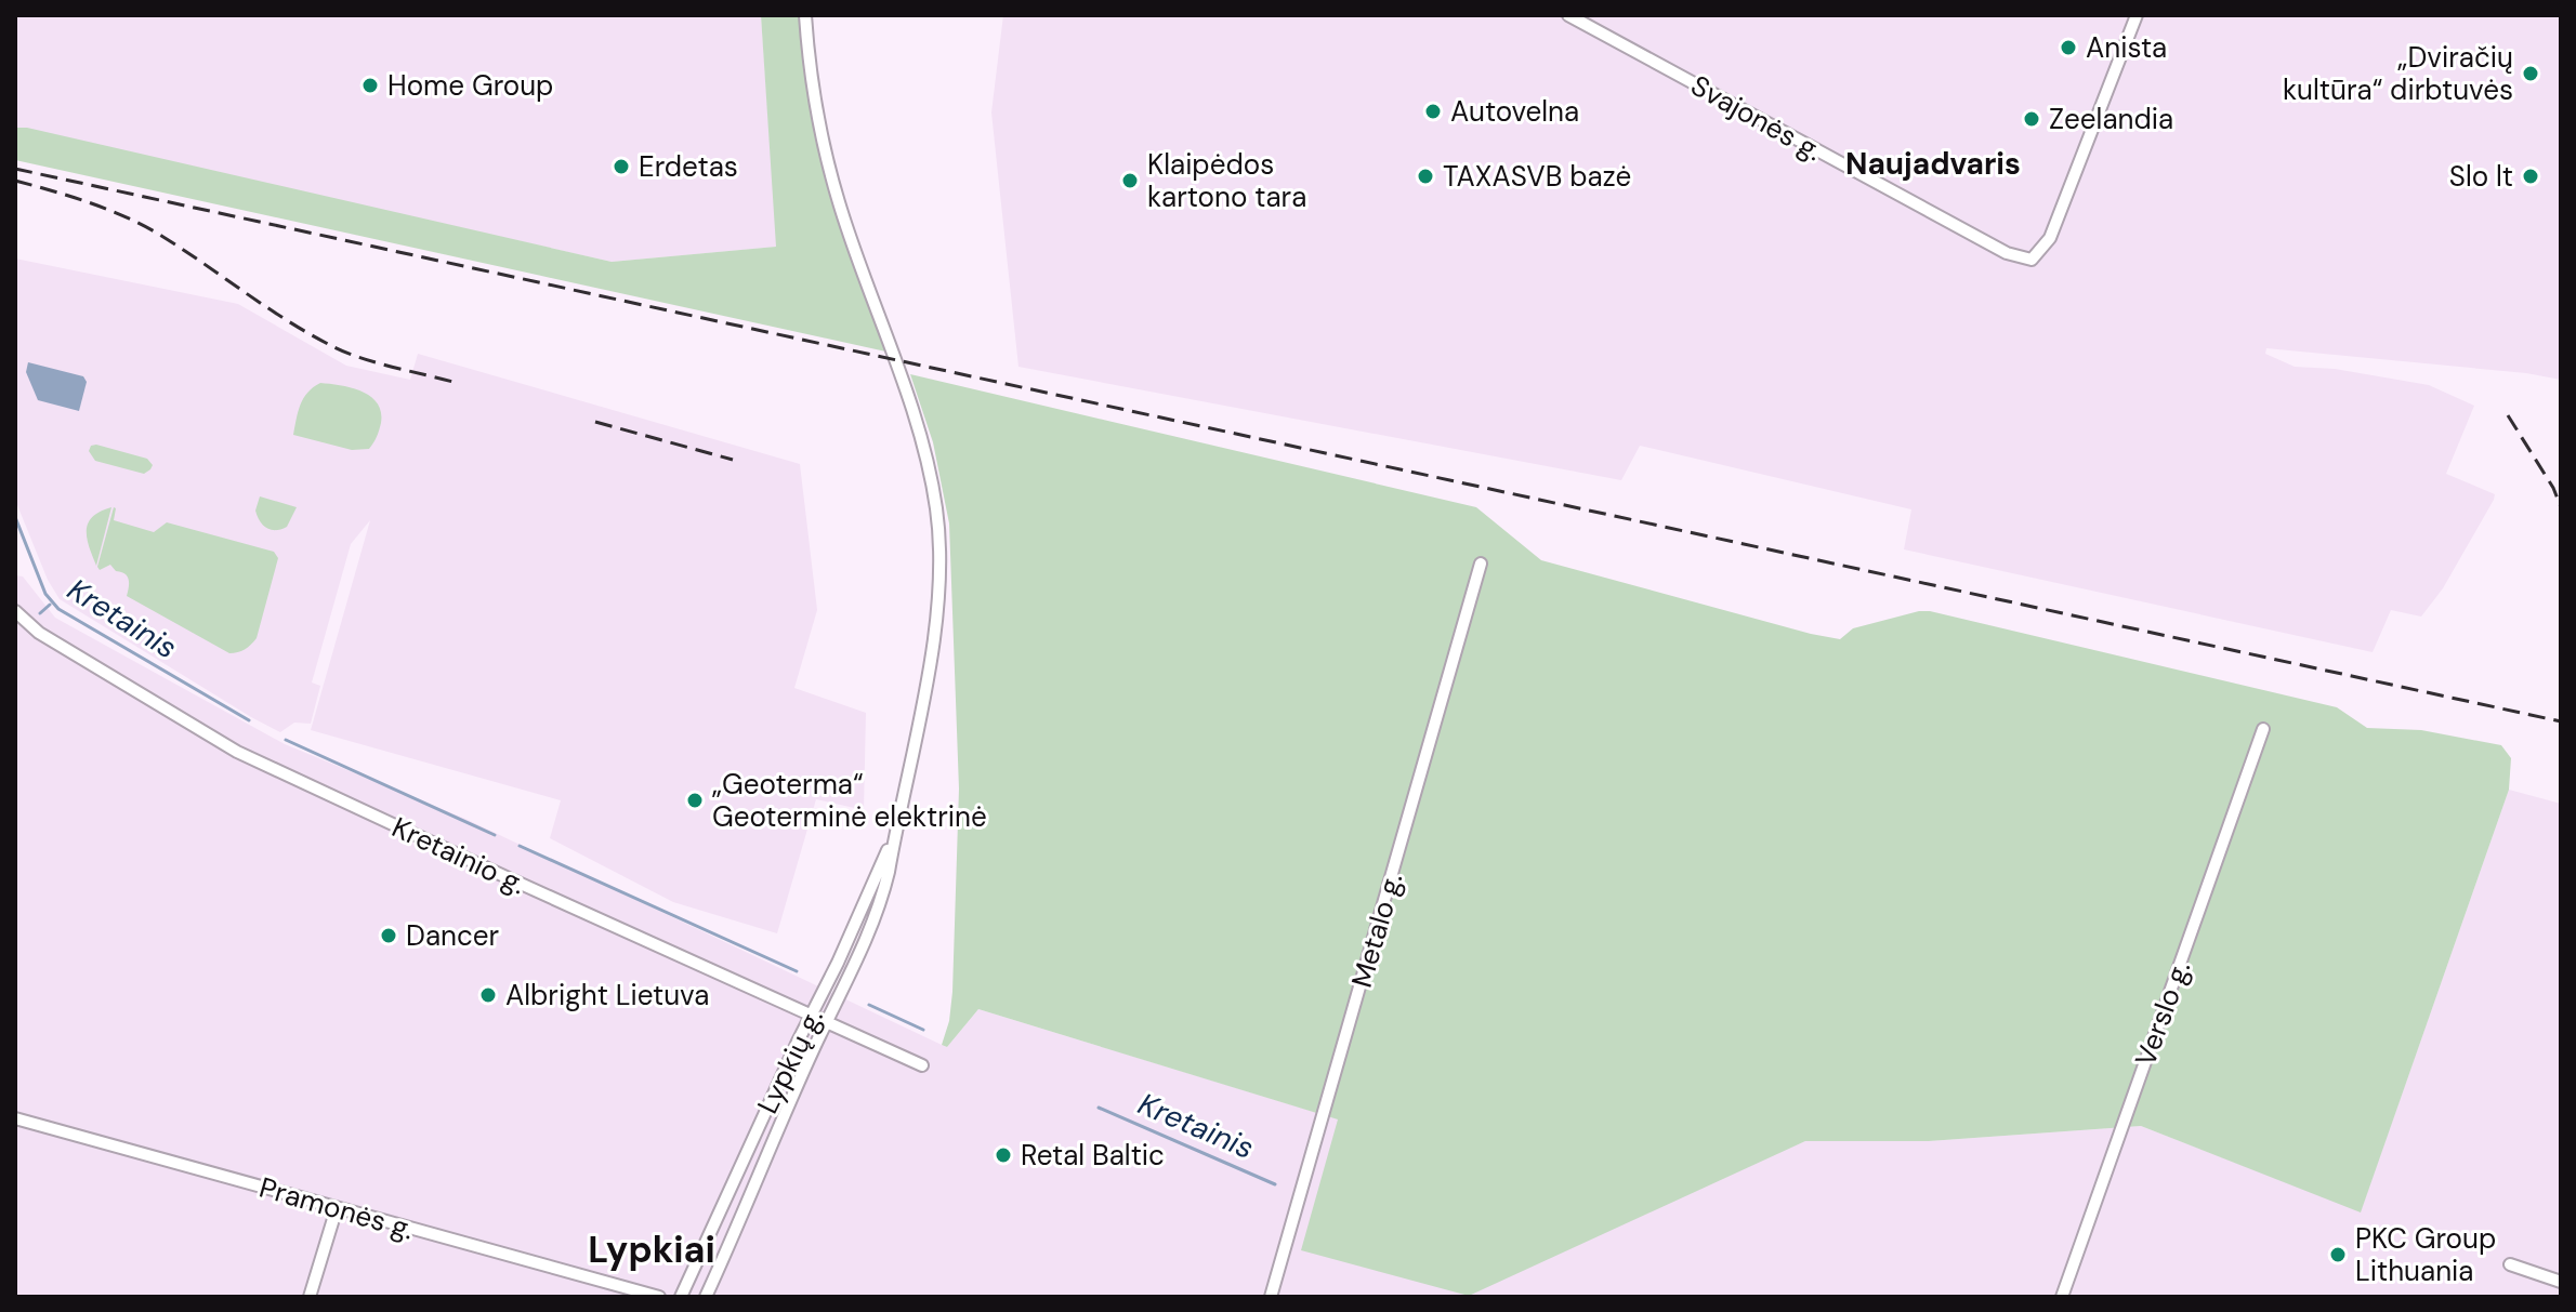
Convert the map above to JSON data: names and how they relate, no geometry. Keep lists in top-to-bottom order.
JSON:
{
  "streets": {
    "street": [
      "Svajonės g.",
      "Kretainio g.",
      "Metalo g.",
      "Verslo g.",
      "Lypkių g.",
      "Pramonės g."
    ]
  },
  "crossings": [
    ["Kretainio g.", "Lypkių g."]
  ],
  "districts": ["Naujadvaris", "Lypkiai"],
  "water": ["Kretainis"],
  "places": [
    "Anista",
    "„Dviračių kultūra“ dirbtuvės",
    "Home Group",
    "Autovelna",
    "Zeelandia",
    "Erdetas",
    "TAXASVB bazė",
    "Slo lt",
    "Klaipėdos kartono tara",
    "„Geoterma“ Geoterminė elektrinė",
    "Dancer",
    "Albright Lietuva",
    "Retal Baltic",
    "PKC Group Lithuania"
  ]
}
